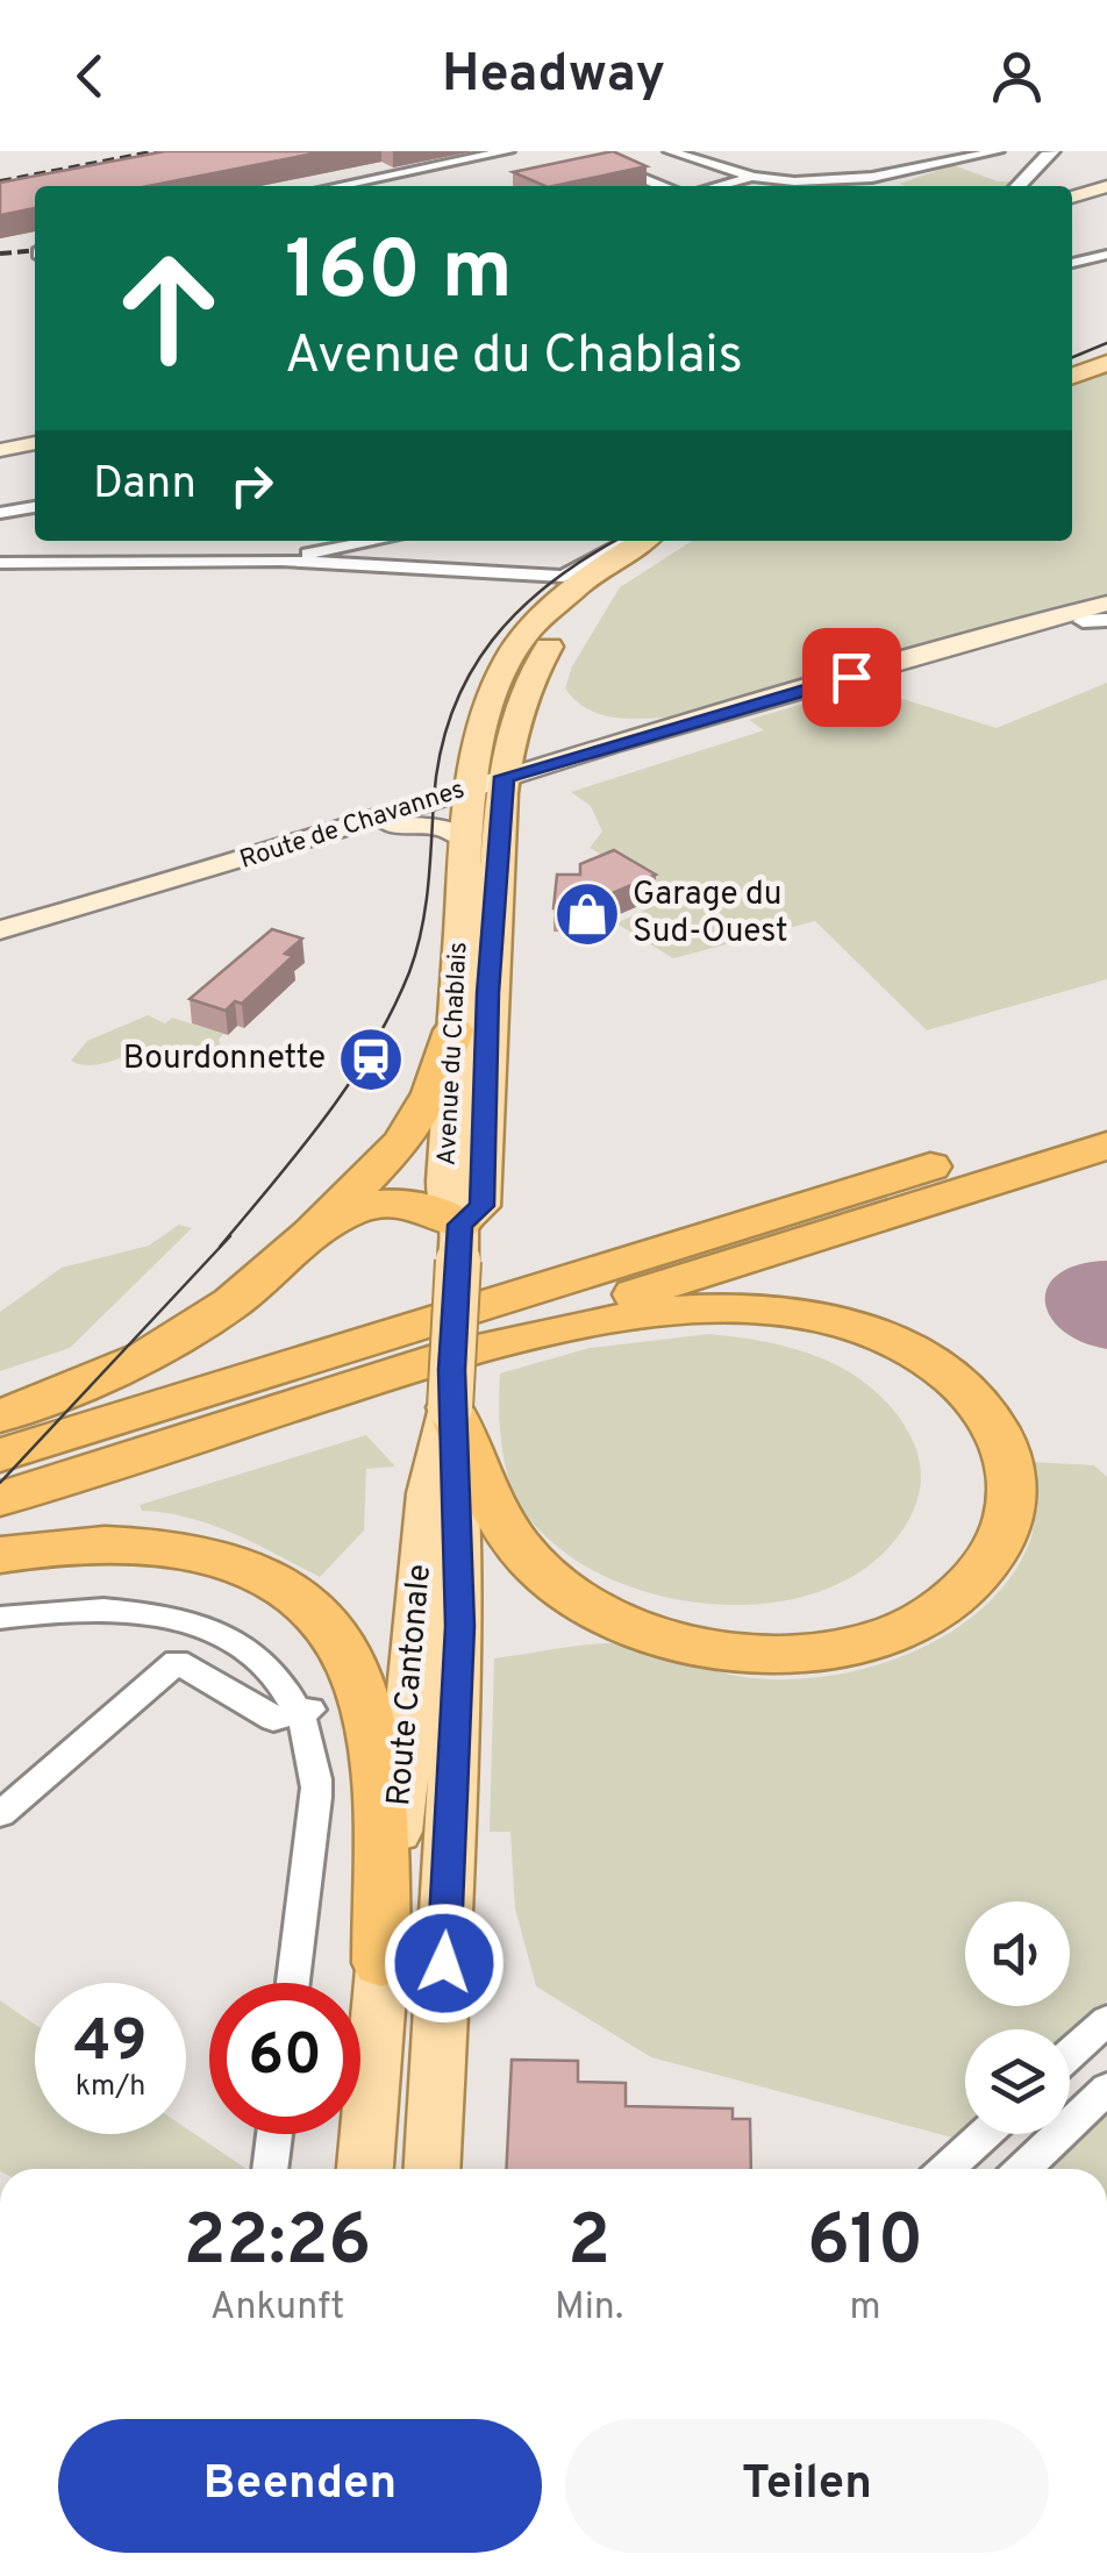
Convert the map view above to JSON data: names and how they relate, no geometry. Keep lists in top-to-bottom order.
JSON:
{
  "streets": {
    "main road": ["Route de Chavannes", "Avenue du Chablais", "Route Cantonale"]
  },
  "crossings": [
    ["Route de Chavannes", "Avenue du Chablais"],
    ["Avenue du Chablais", "Route Cantonale"]
  ],
  "places": {
    "shop": ["Garage du Sud-Ouest"],
    "station": ["Bourdonnette"]
  },
  "page": {
    "header": "Headway",
    "turn": ["160 m", "Avenue du Chablais"],
    "then": "Dann",
    "speed": "49 km/h",
    "limit": "60",
    "eta": [
      "22:26",
      "Ankunft",
      "2",
      "Min.",
      "610",
      "m"
    ],
    "buttons": ["Beenden", "Teilen"]
  }
}
